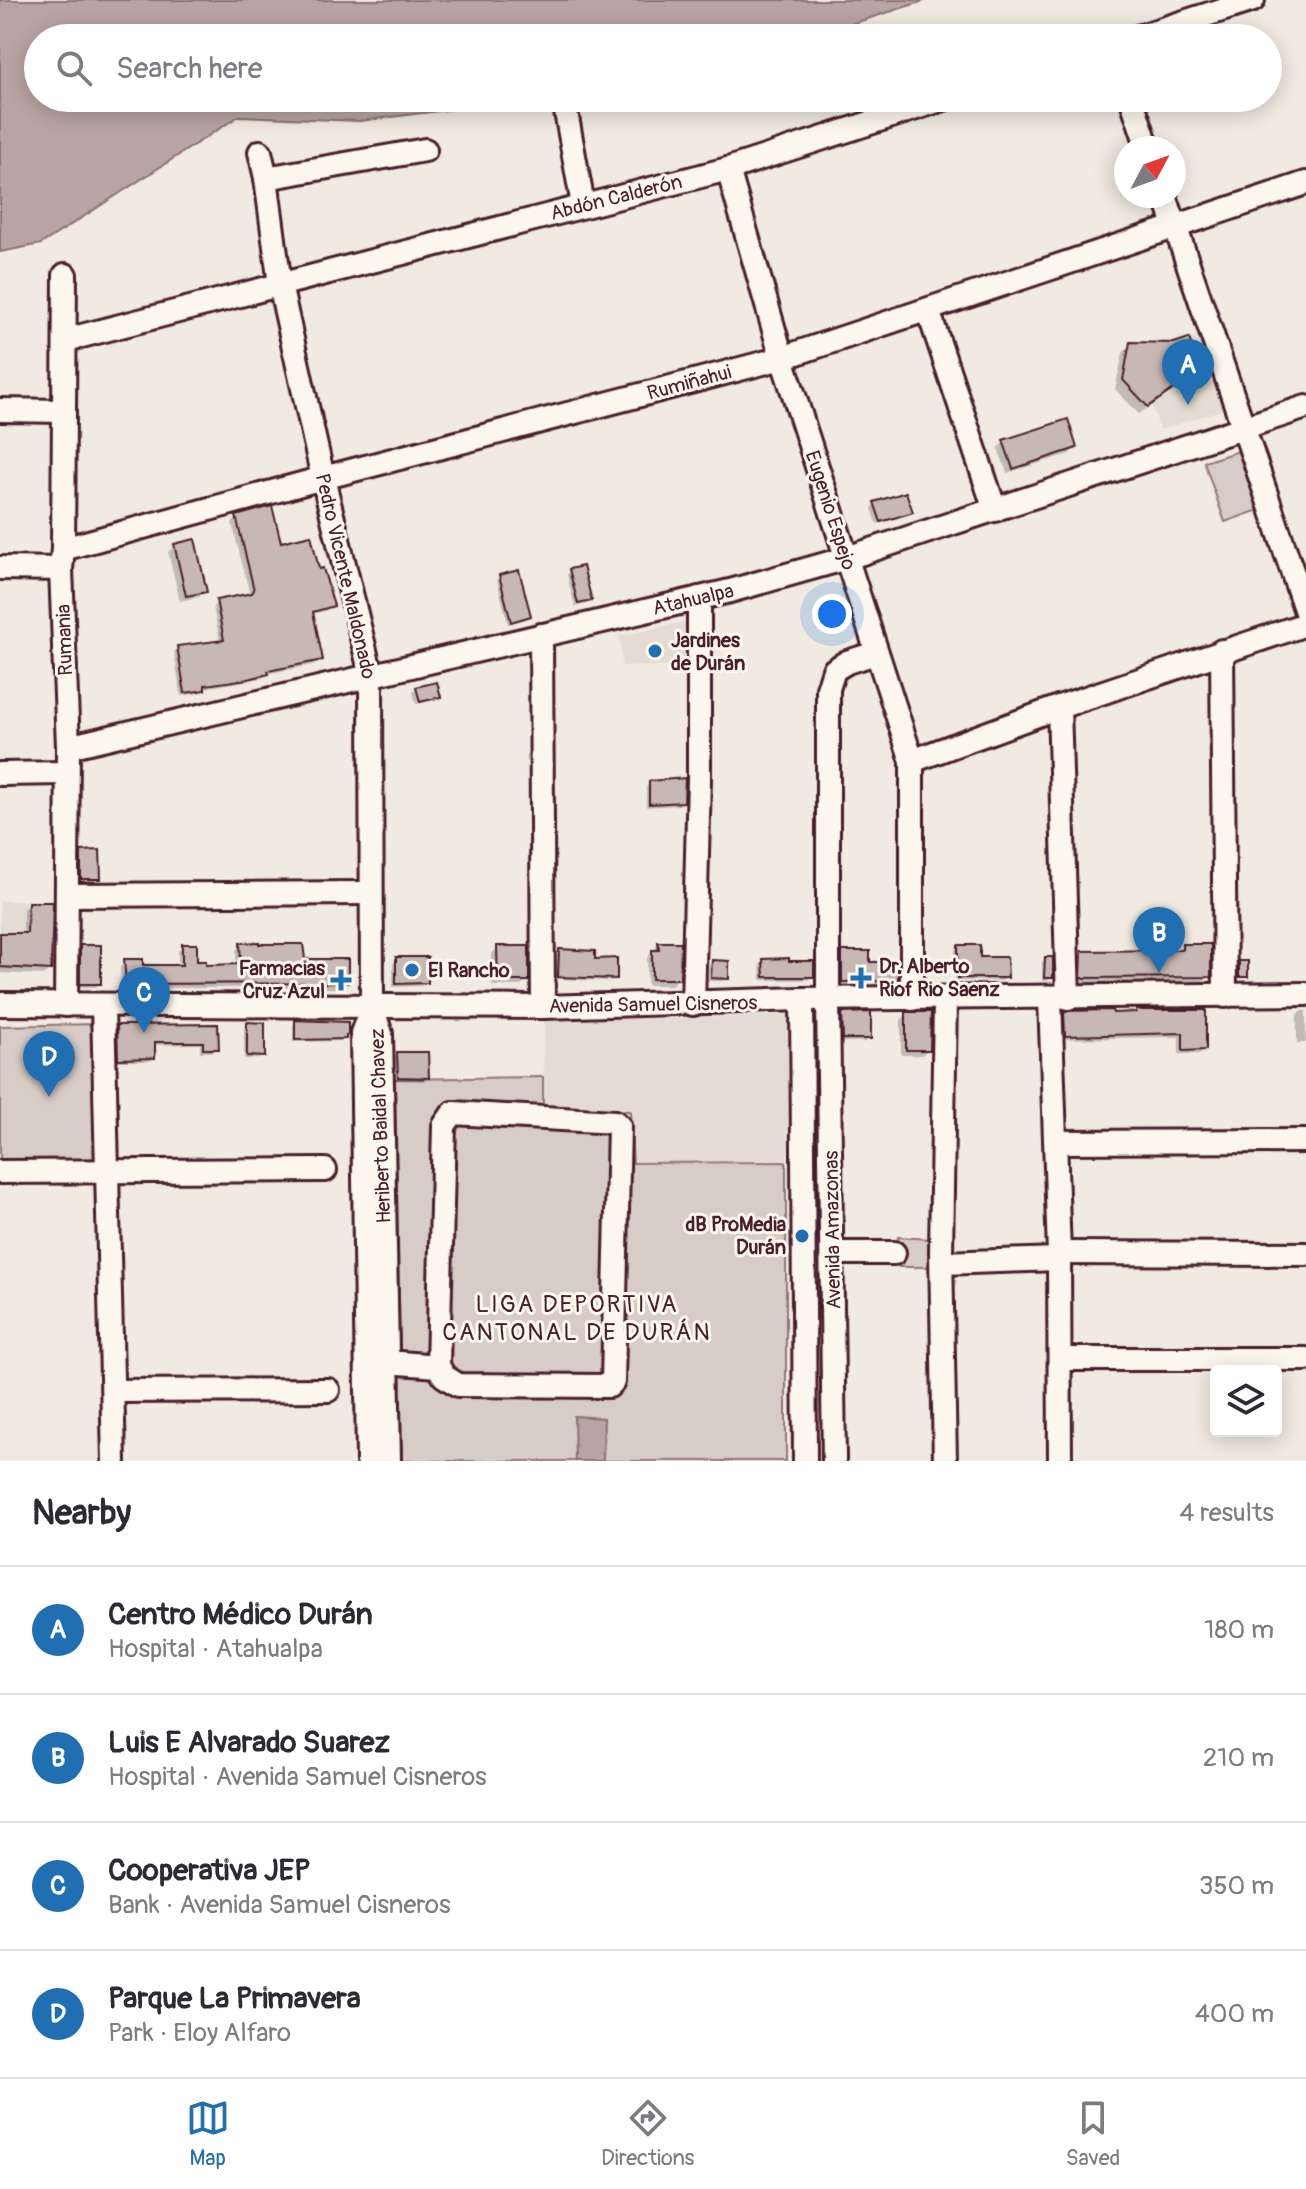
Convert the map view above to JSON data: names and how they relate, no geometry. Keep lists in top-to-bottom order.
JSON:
{
  "streets": {
    "street": [
      "Abdón Calderón",
      "Rumiñahui",
      "Eugenio Espejo",
      "Pedro Vicente Maldonado",
      "Atahualpa",
      "Rumania",
      "Avenida Samuel Cisneros",
      "Heriberto Baidal Chavez",
      "Avenida Amazonas"
    ]
  },
  "crossings": [
    ["Abdón Calderón", "Eugenio Espejo"],
    ["Abdón Calderón", "Pedro Vicente Maldonado"],
    ["Abdón Calderón", "Rumania"],
    ["Rumiñahui", "Eugenio Espejo"],
    ["Rumiñahui", "Pedro Vicente Maldonado"],
    ["Rumiñahui", "Rumania"],
    ["Eugenio Espejo", "Atahualpa"],
    ["Eugenio Espejo", "Avenida Samuel Cisneros"],
    ["Eugenio Espejo", "Avenida Amazonas"],
    ["Pedro Vicente Maldonado", "Atahualpa"],
    ["Pedro Vicente Maldonado", "Avenida Samuel Cisneros"],
    ["Pedro Vicente Maldonado", "Heriberto Baidal Chavez"],
    ["Atahualpa", "Rumania"],
    ["Rumania", "Avenida Samuel Cisneros"],
    ["Avenida Samuel Cisneros", "Heriberto Baidal Chavez"],
    ["Avenida Samuel Cisneros", "Avenida Amazonas"]
  ],
  "districts": ["LIGA DEPORTIVA CANTONAL DE DURÁN"],
  "places": {
    "other": ["Jardines de Durán", "El Rancho", "dB ProMedia Durán"],
    "health": ["Dr. Alberto Riof Rio Saenz", "Farmacias Cruz Azul"]
  },
  "north": "top right",
  "page": {
    "search": "Search here",
    "pins": [
      "A",
      "B",
      "C",
      "D"
    ],
    "heading": ["Nearby", "4 results"],
    "list": [
      {
        "mark": "A",
        "name": "Centro Médico Durán",
        "note": "Hospital · Atahualpa",
        "value": "180 m"
      },
      {
        "mark": "B",
        "name": "Luis E Alvarado Suarez",
        "note": "Hospital · Avenida Samuel Cisneros",
        "value": "210 m"
      },
      {
        "mark": "C",
        "name": "Cooperativa JEP",
        "note": "Bank · Avenida Samuel Cisneros",
        "value": "350 m"
      },
      {
        "mark": "D",
        "name": "Parque La Primavera",
        "note": "Park · Eloy Alfaro",
        "value": "400 m"
      }
    ],
    "nav": ["Map", "Directions", "Saved"]
  }
}
